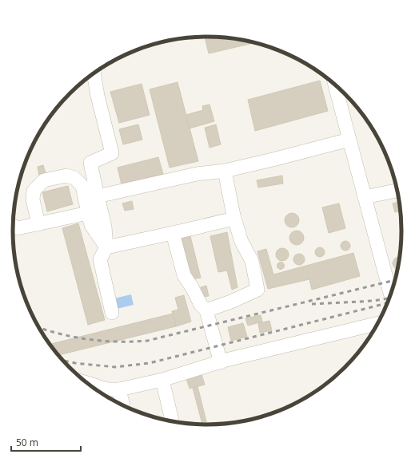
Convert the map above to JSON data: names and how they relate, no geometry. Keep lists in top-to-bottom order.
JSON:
{
  "scale_bar": "50 m"
}
